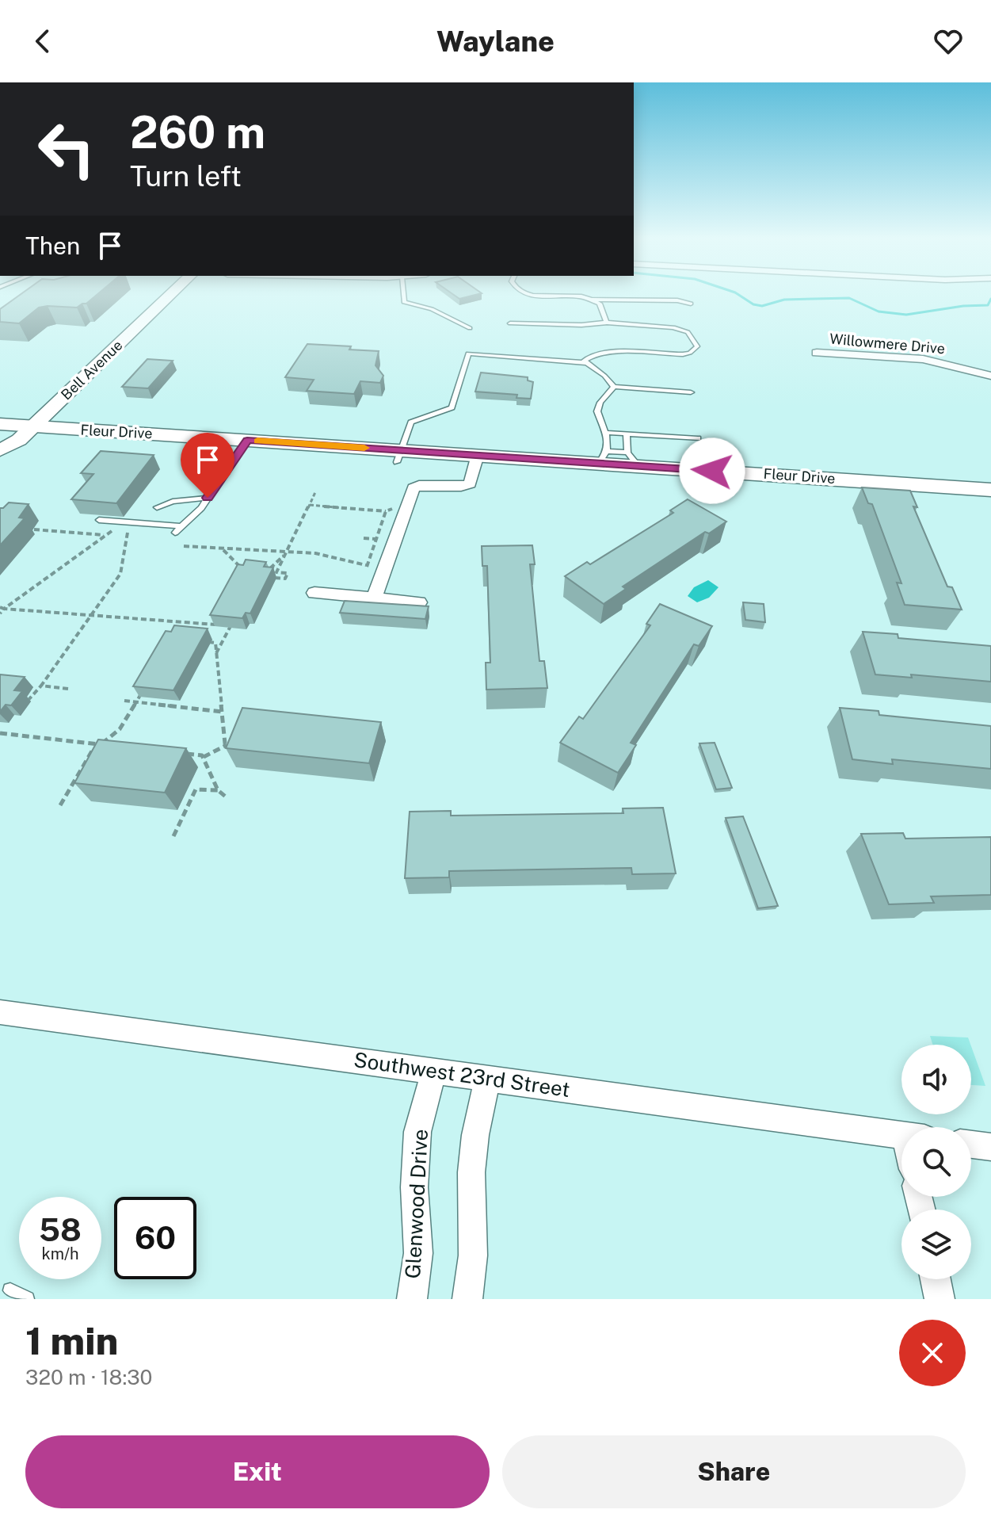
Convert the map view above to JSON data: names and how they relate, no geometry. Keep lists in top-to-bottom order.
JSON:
{
  "streets": {
    "main road": ["Bell Avenue", "Fleur Drive"],
    "street": ["Willowmere Drive", "Southwest 23rd Street", "Glenwood Drive"]
  },
  "crossings": [
    ["Bell Avenue", "Fleur Drive"],
    ["Southwest 23rd Street", "Glenwood Drive"]
  ],
  "page": {
    "header": "Waylane",
    "turn": ["260 m", "Turn left"],
    "then": "Then",
    "speed": "58 km/h",
    "limit": "60",
    "heading": ["1 min", "320 m · 18:30"],
    "buttons": ["Exit", "Share"]
  }
}
